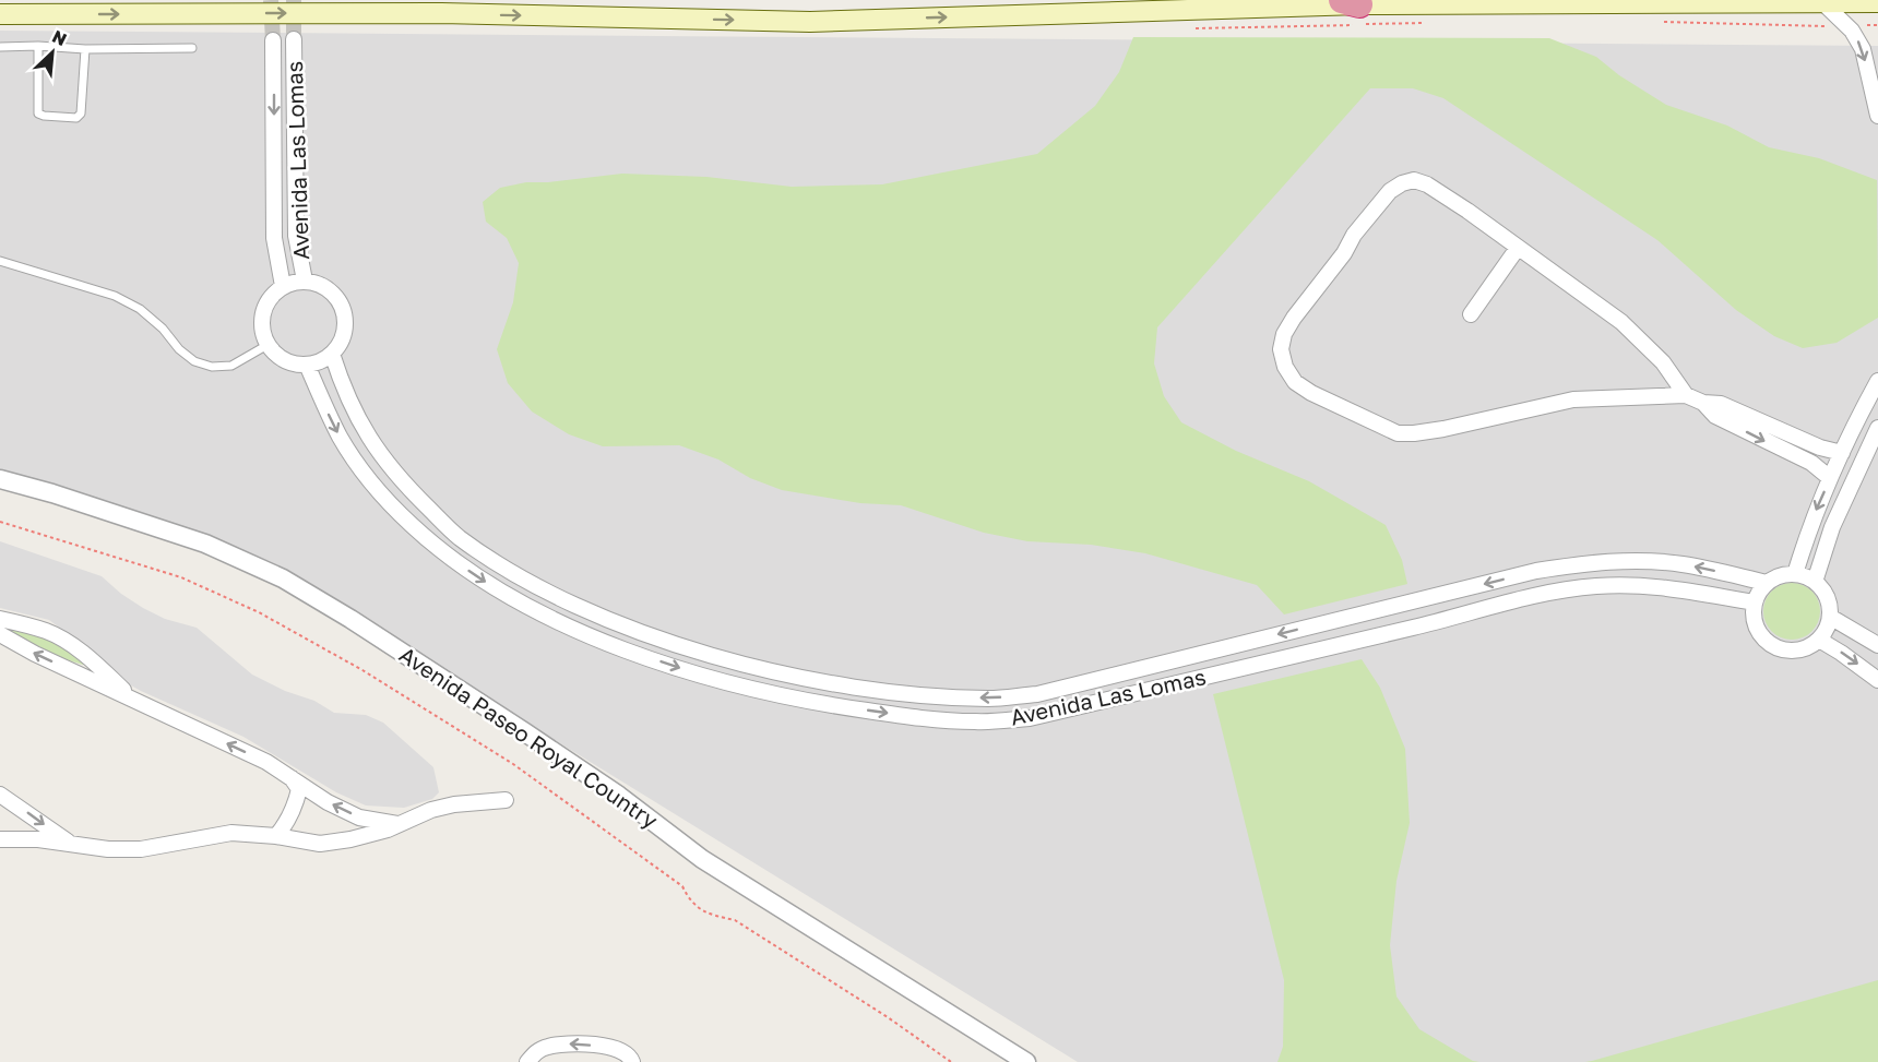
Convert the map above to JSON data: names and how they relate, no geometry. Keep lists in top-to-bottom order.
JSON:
{
  "streets": {
    "street": ["Avenida Las Lomas", "Avenida Paseo Royal Country"]
  },
  "north": "top right"
}
